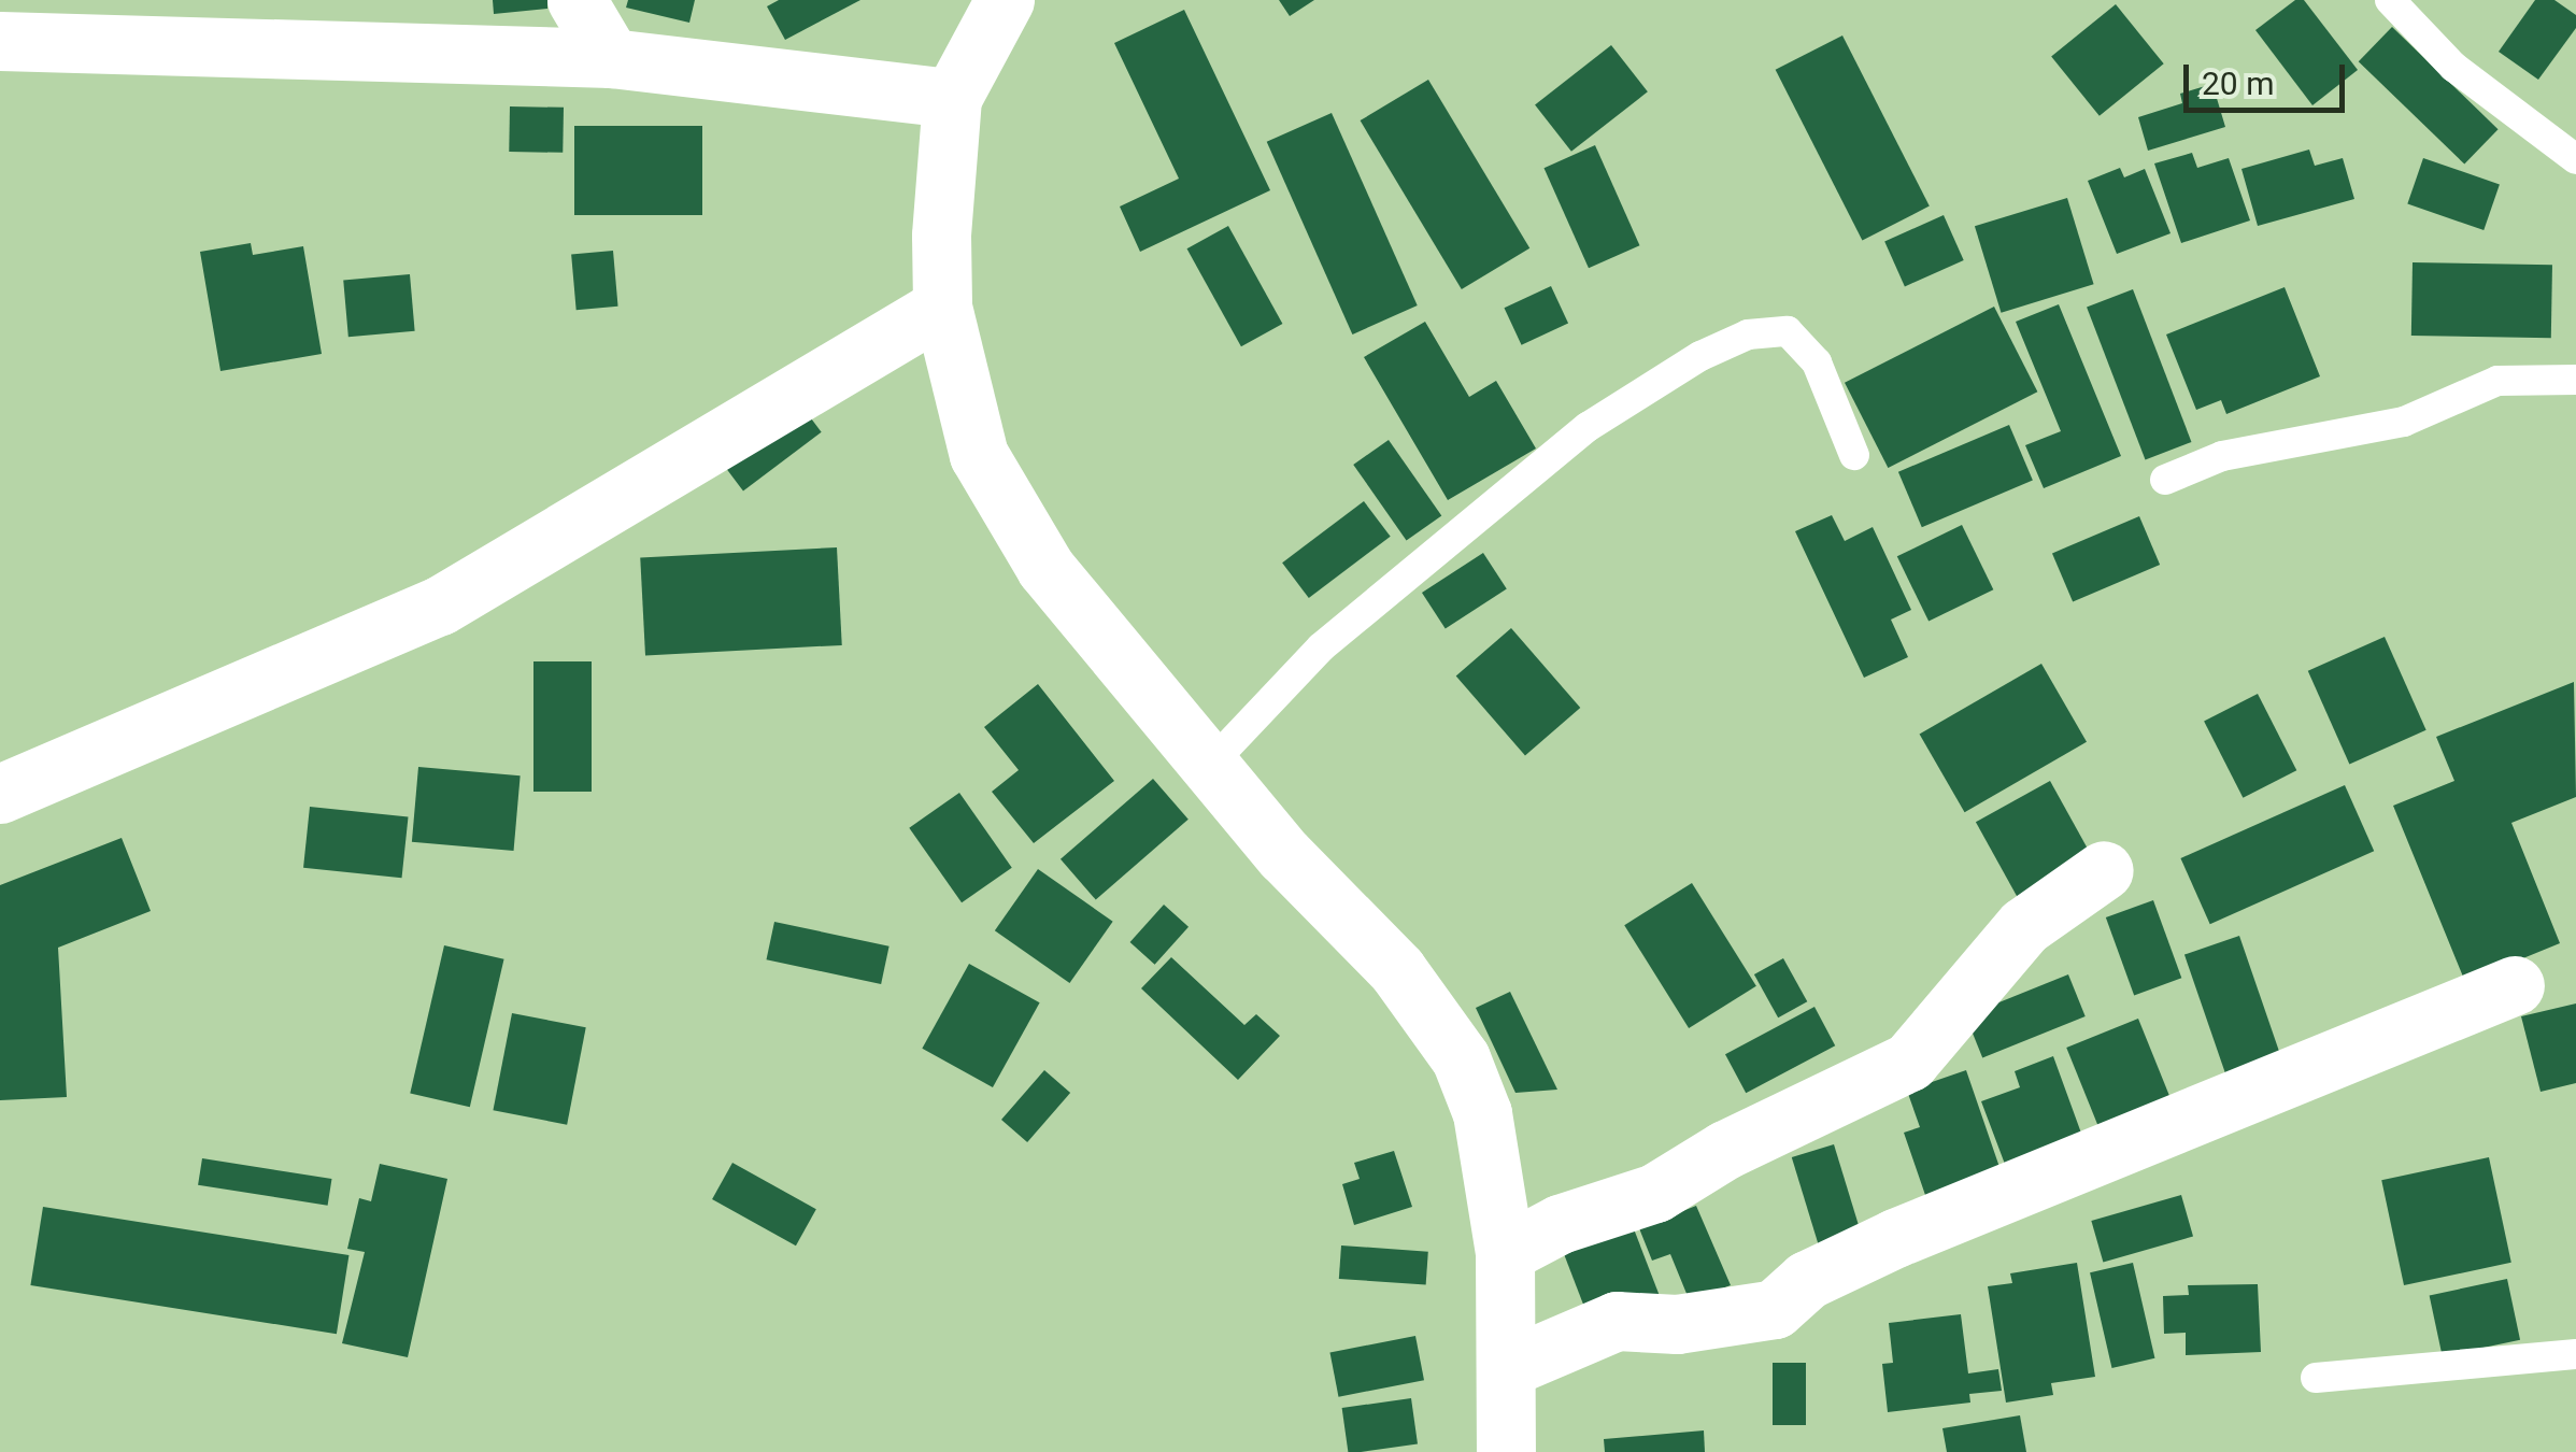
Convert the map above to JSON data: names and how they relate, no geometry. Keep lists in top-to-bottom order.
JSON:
{
  "scale_bar": "20 m"
}
